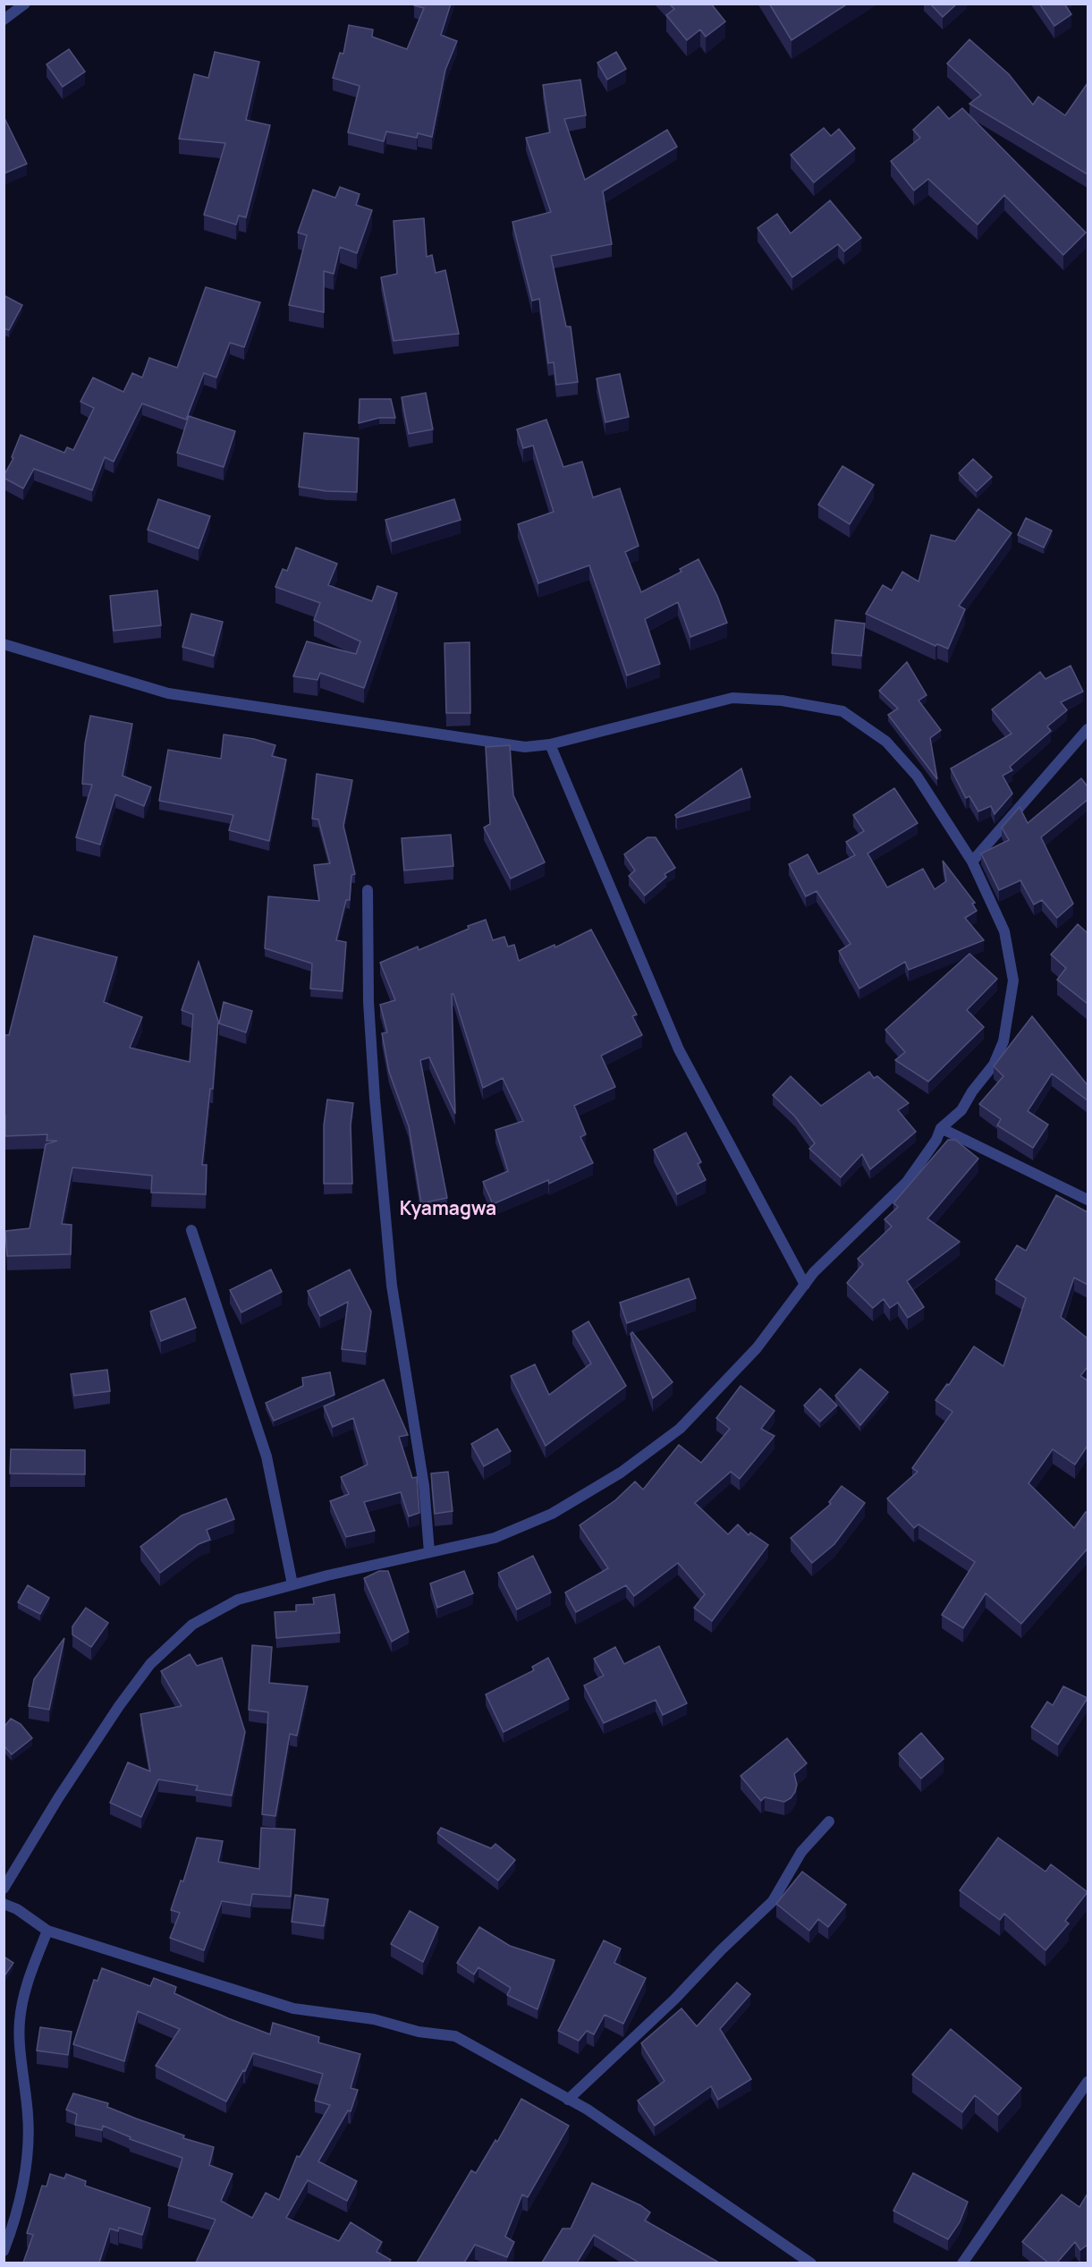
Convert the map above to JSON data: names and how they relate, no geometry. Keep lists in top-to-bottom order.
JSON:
{
  "districts": ["Kyamagwa"]
}
